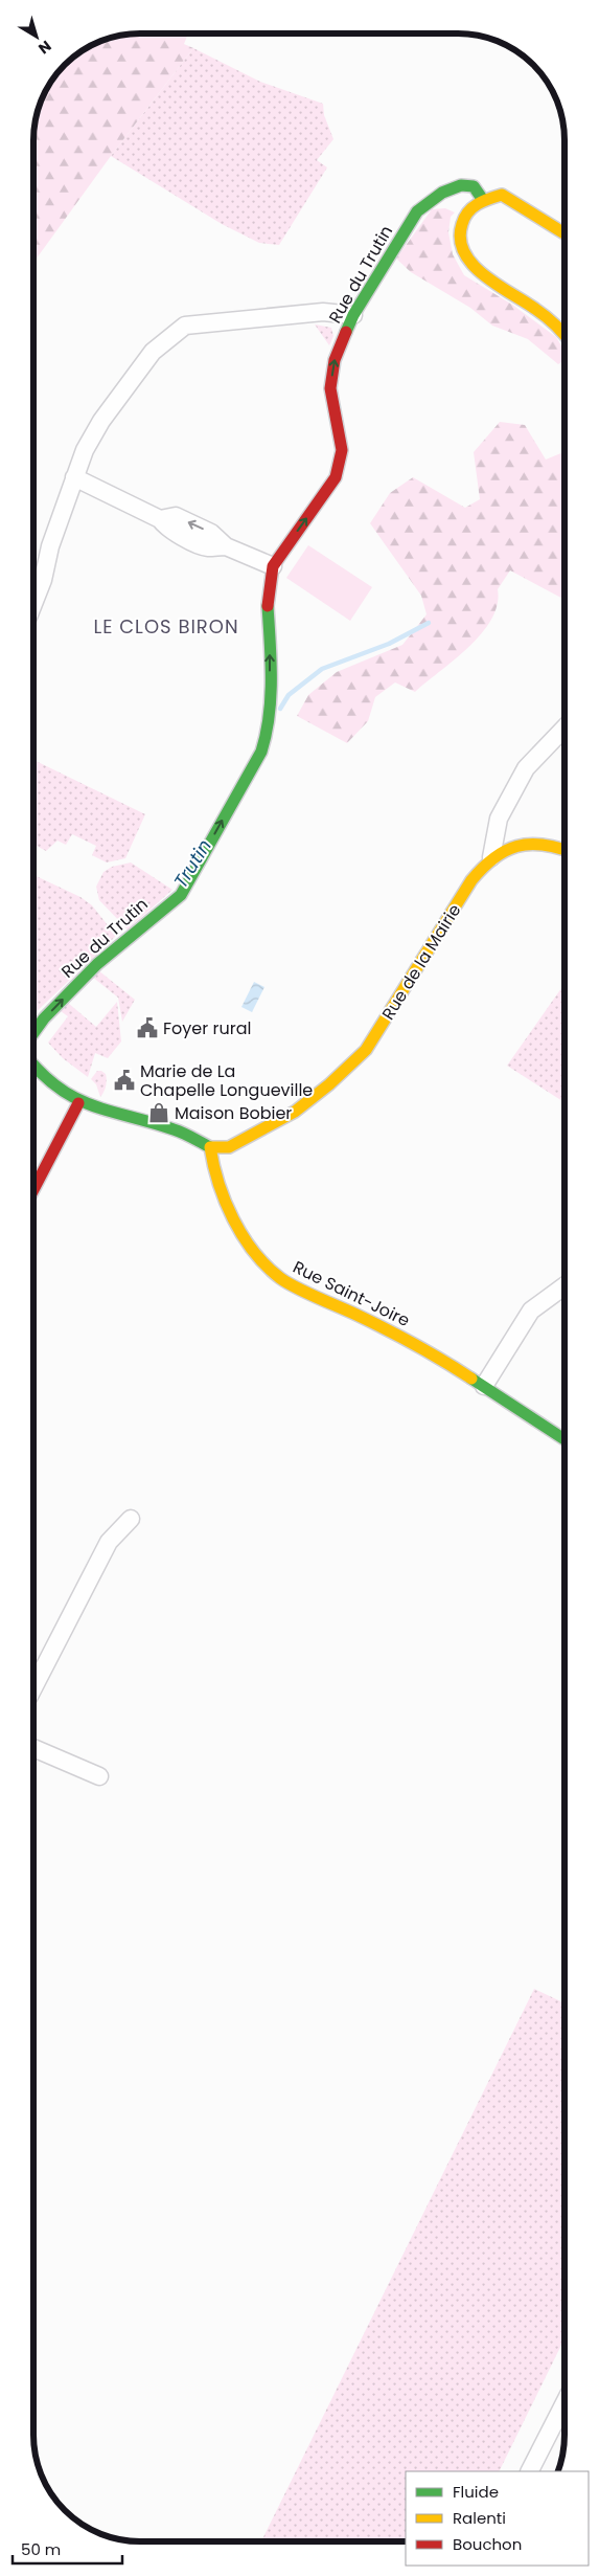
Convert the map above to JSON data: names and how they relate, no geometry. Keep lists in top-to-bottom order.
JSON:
{
  "streets": {
    "street": ["Rue du Trutin", "Rue de la Mairie", "Rue Saint-Joire"]
  },
  "crossings": [
    ["Rue de la Mairie", "Rue Saint-Joire"]
  ],
  "one_way": ["Rue du Trutin"],
  "districts": ["LE CLOS BIRON"],
  "water": ["Trutin"],
  "places": {
    "public building": ["Foyer rural", "Marie de La Chapelle Longueville"],
    "shop": ["Maison Bobier"]
  },
  "legend": ["Fluide", "Ralenti", "Bouchon"],
  "scale_bar": "50 m",
  "north": "bottom right"
}
